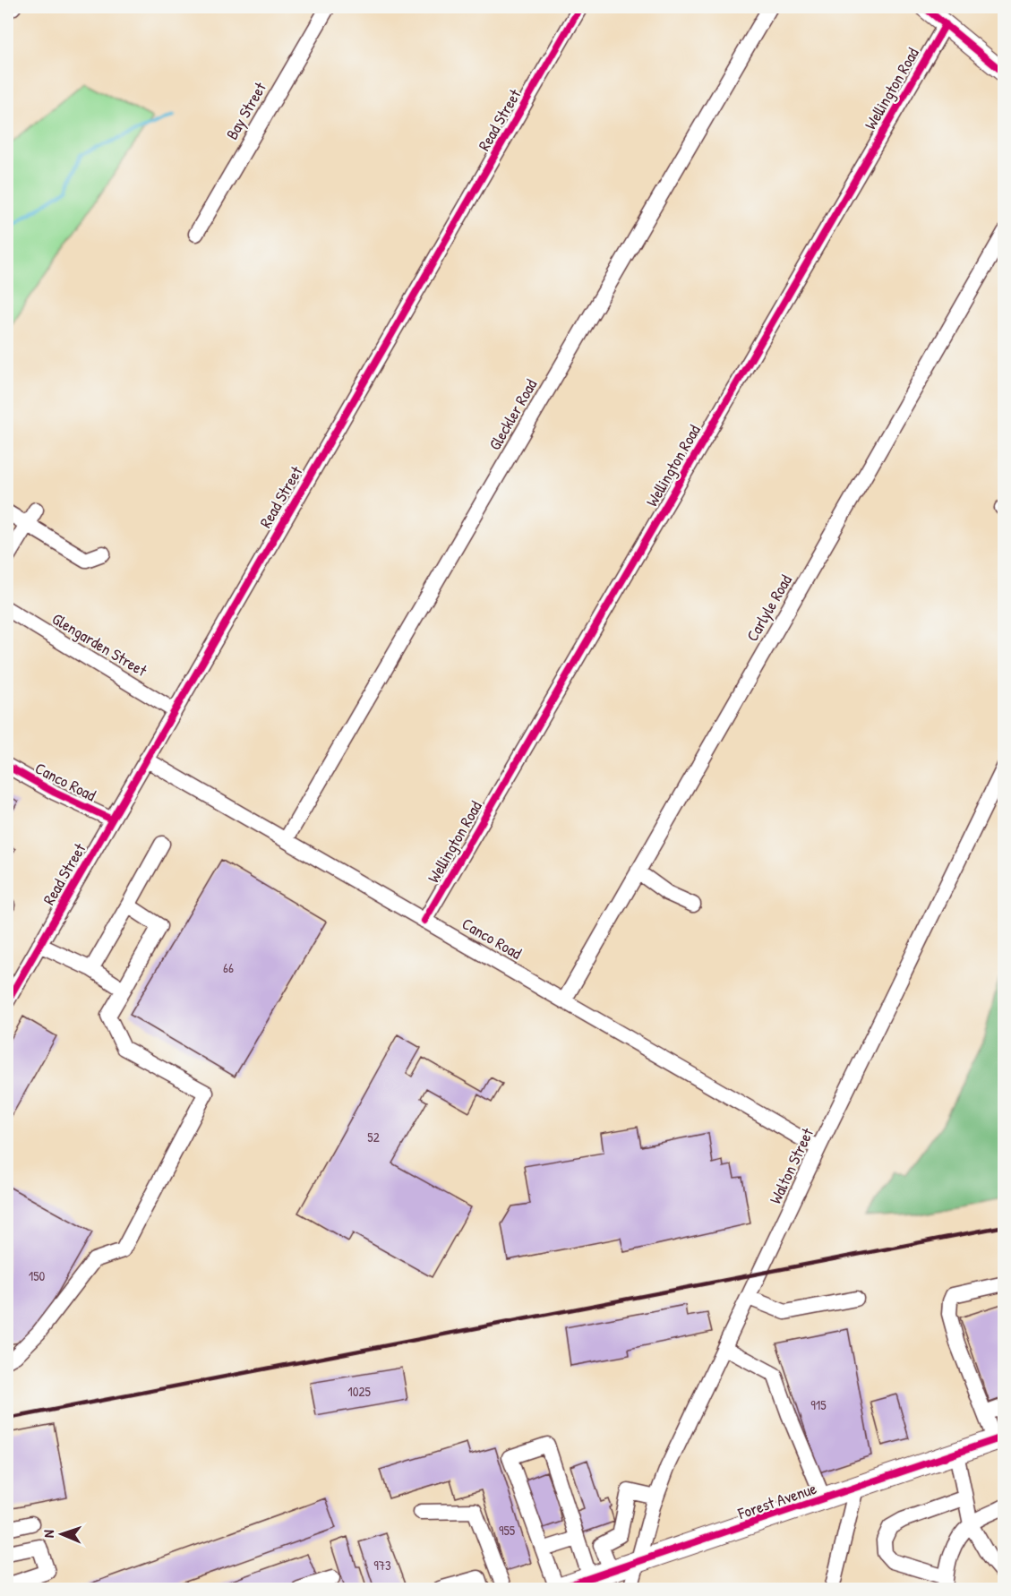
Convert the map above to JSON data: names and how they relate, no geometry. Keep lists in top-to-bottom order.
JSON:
{
  "streets": {
    "highway": ["Forest Avenue"],
    "street": [
      "Wellington Road",
      "Bay Street",
      "Read Street",
      "Gleckler Road",
      "Carlyle Road",
      "Glengarden Street",
      "Canco Road",
      "Walton Street"
    ]
  },
  "crossings": [
    ["Wellington Road", "Canco Road"],
    ["Read Street", "Glengarden Street"],
    ["Read Street", "Canco Road"],
    ["Gleckler Road", "Canco Road"],
    ["Carlyle Road", "Canco Road"],
    ["Canco Road", "Walton Street"],
    ["Walton Street", "Forest Avenue"]
  ],
  "house_numbers": [
    "66",
    "52",
    "150",
    "1025",
    "915",
    "955",
    "973"
  ],
  "north": "left"
}
